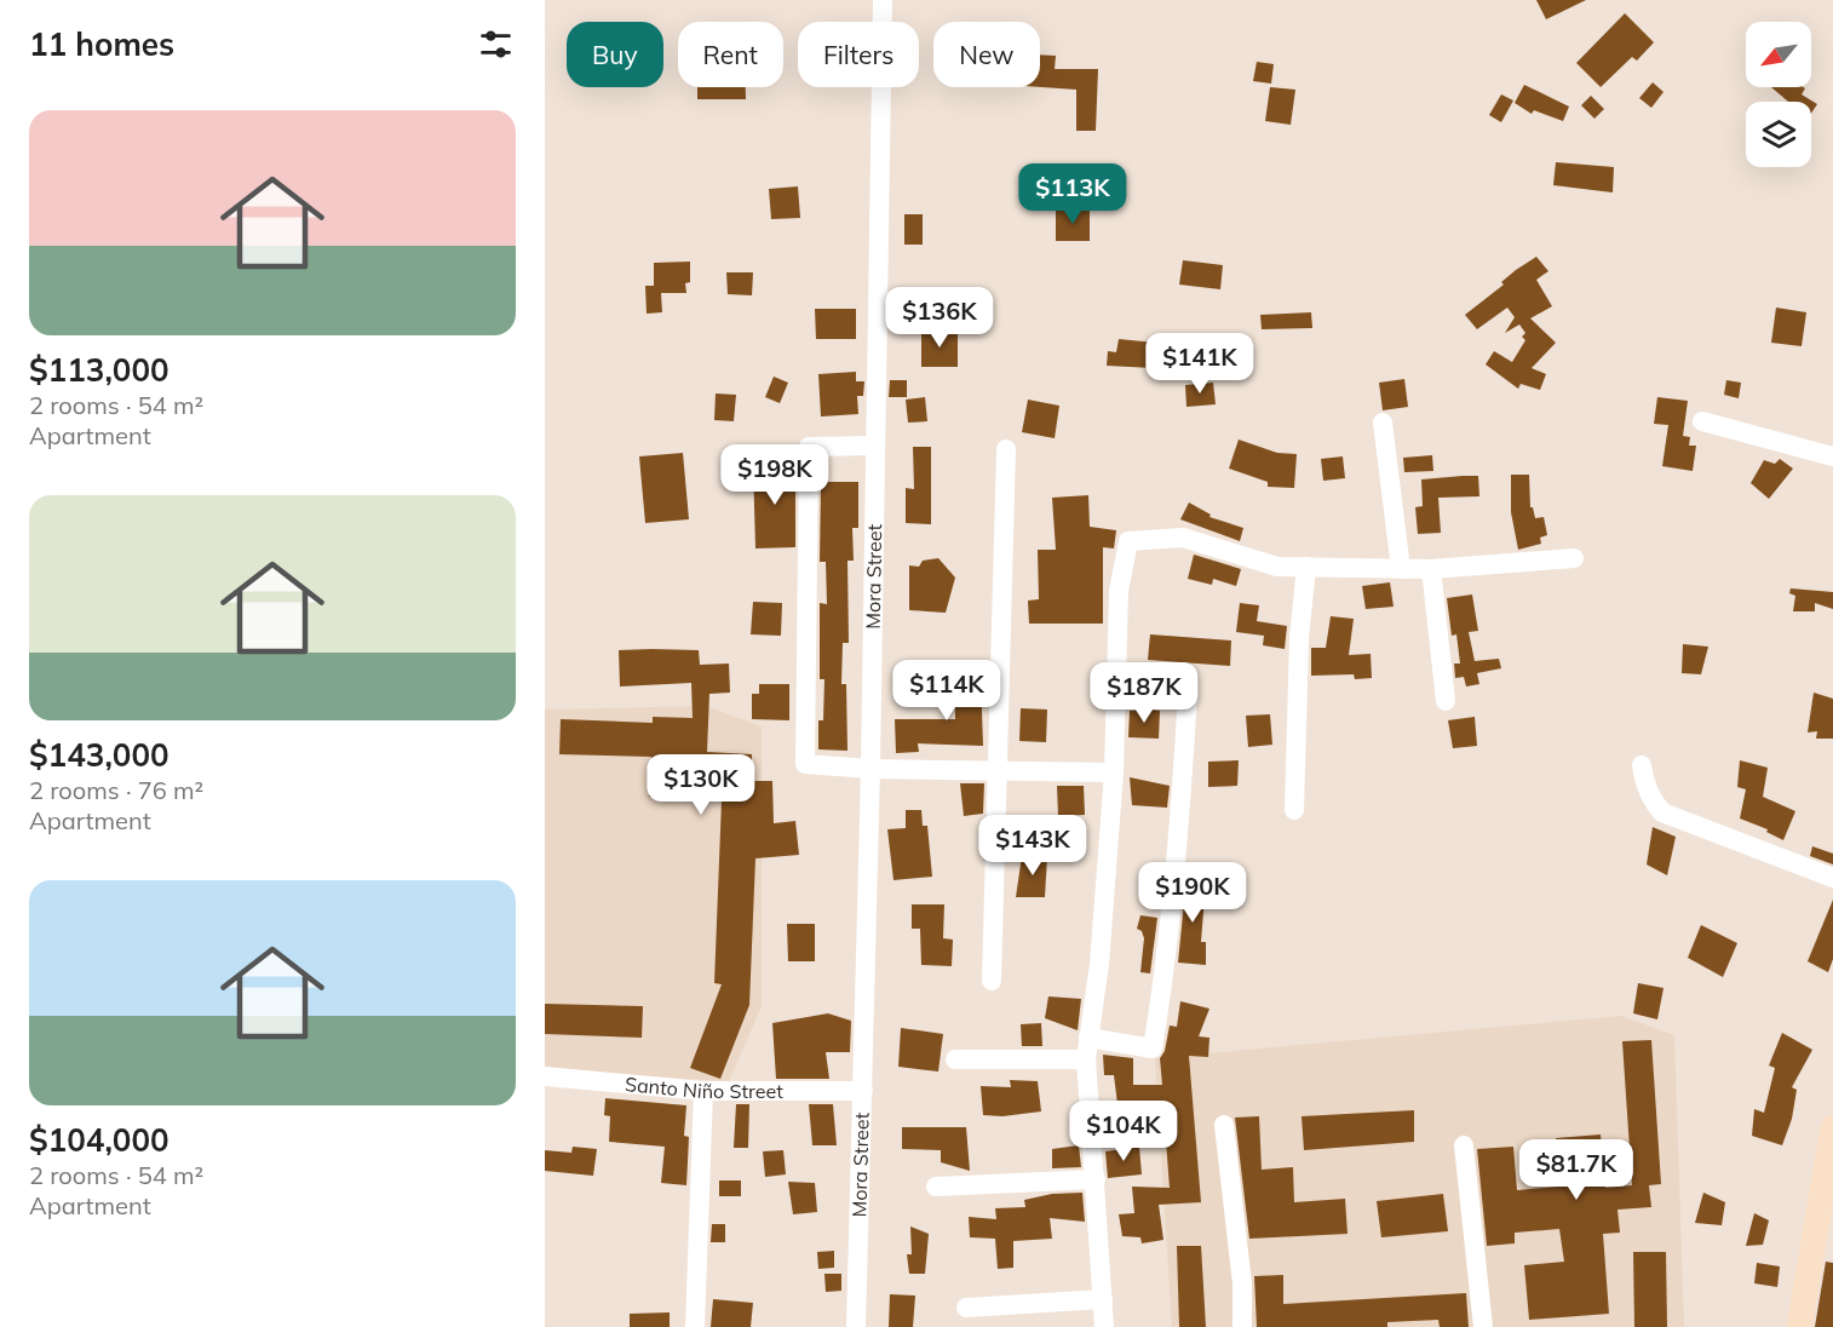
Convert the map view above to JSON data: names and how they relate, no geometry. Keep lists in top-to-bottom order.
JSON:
{
  "streets": {
    "street": ["Mora Street", "Santo Niño Street"]
  },
  "crossings": [
    ["Mora Street", "Santo Niño Street"]
  ],
  "north": "bottom left",
  "page": {
    "heading": "11 homes",
    "chip": [
      "Buy",
      "Rent",
      "Filters",
      "New"
    ],
    "list": [
      {
        "name": "$113,000",
        "note": "2 rooms · 54 m² · Apartment"
      },
      {
        "name": "$143,000",
        "note": "2 rooms · 76 m² · Apartment"
      },
      {
        "name": "$104,000",
        "note": "2 rooms · 54 m² · Apartment"
      }
    ],
    "price": [
      "$113K",
      "$136K",
      "$141K",
      "$198K",
      "$114K",
      "$187K",
      "$130K",
      "$143K",
      "$190K",
      "$104K",
      "$81.7K"
    ]
  }
}
